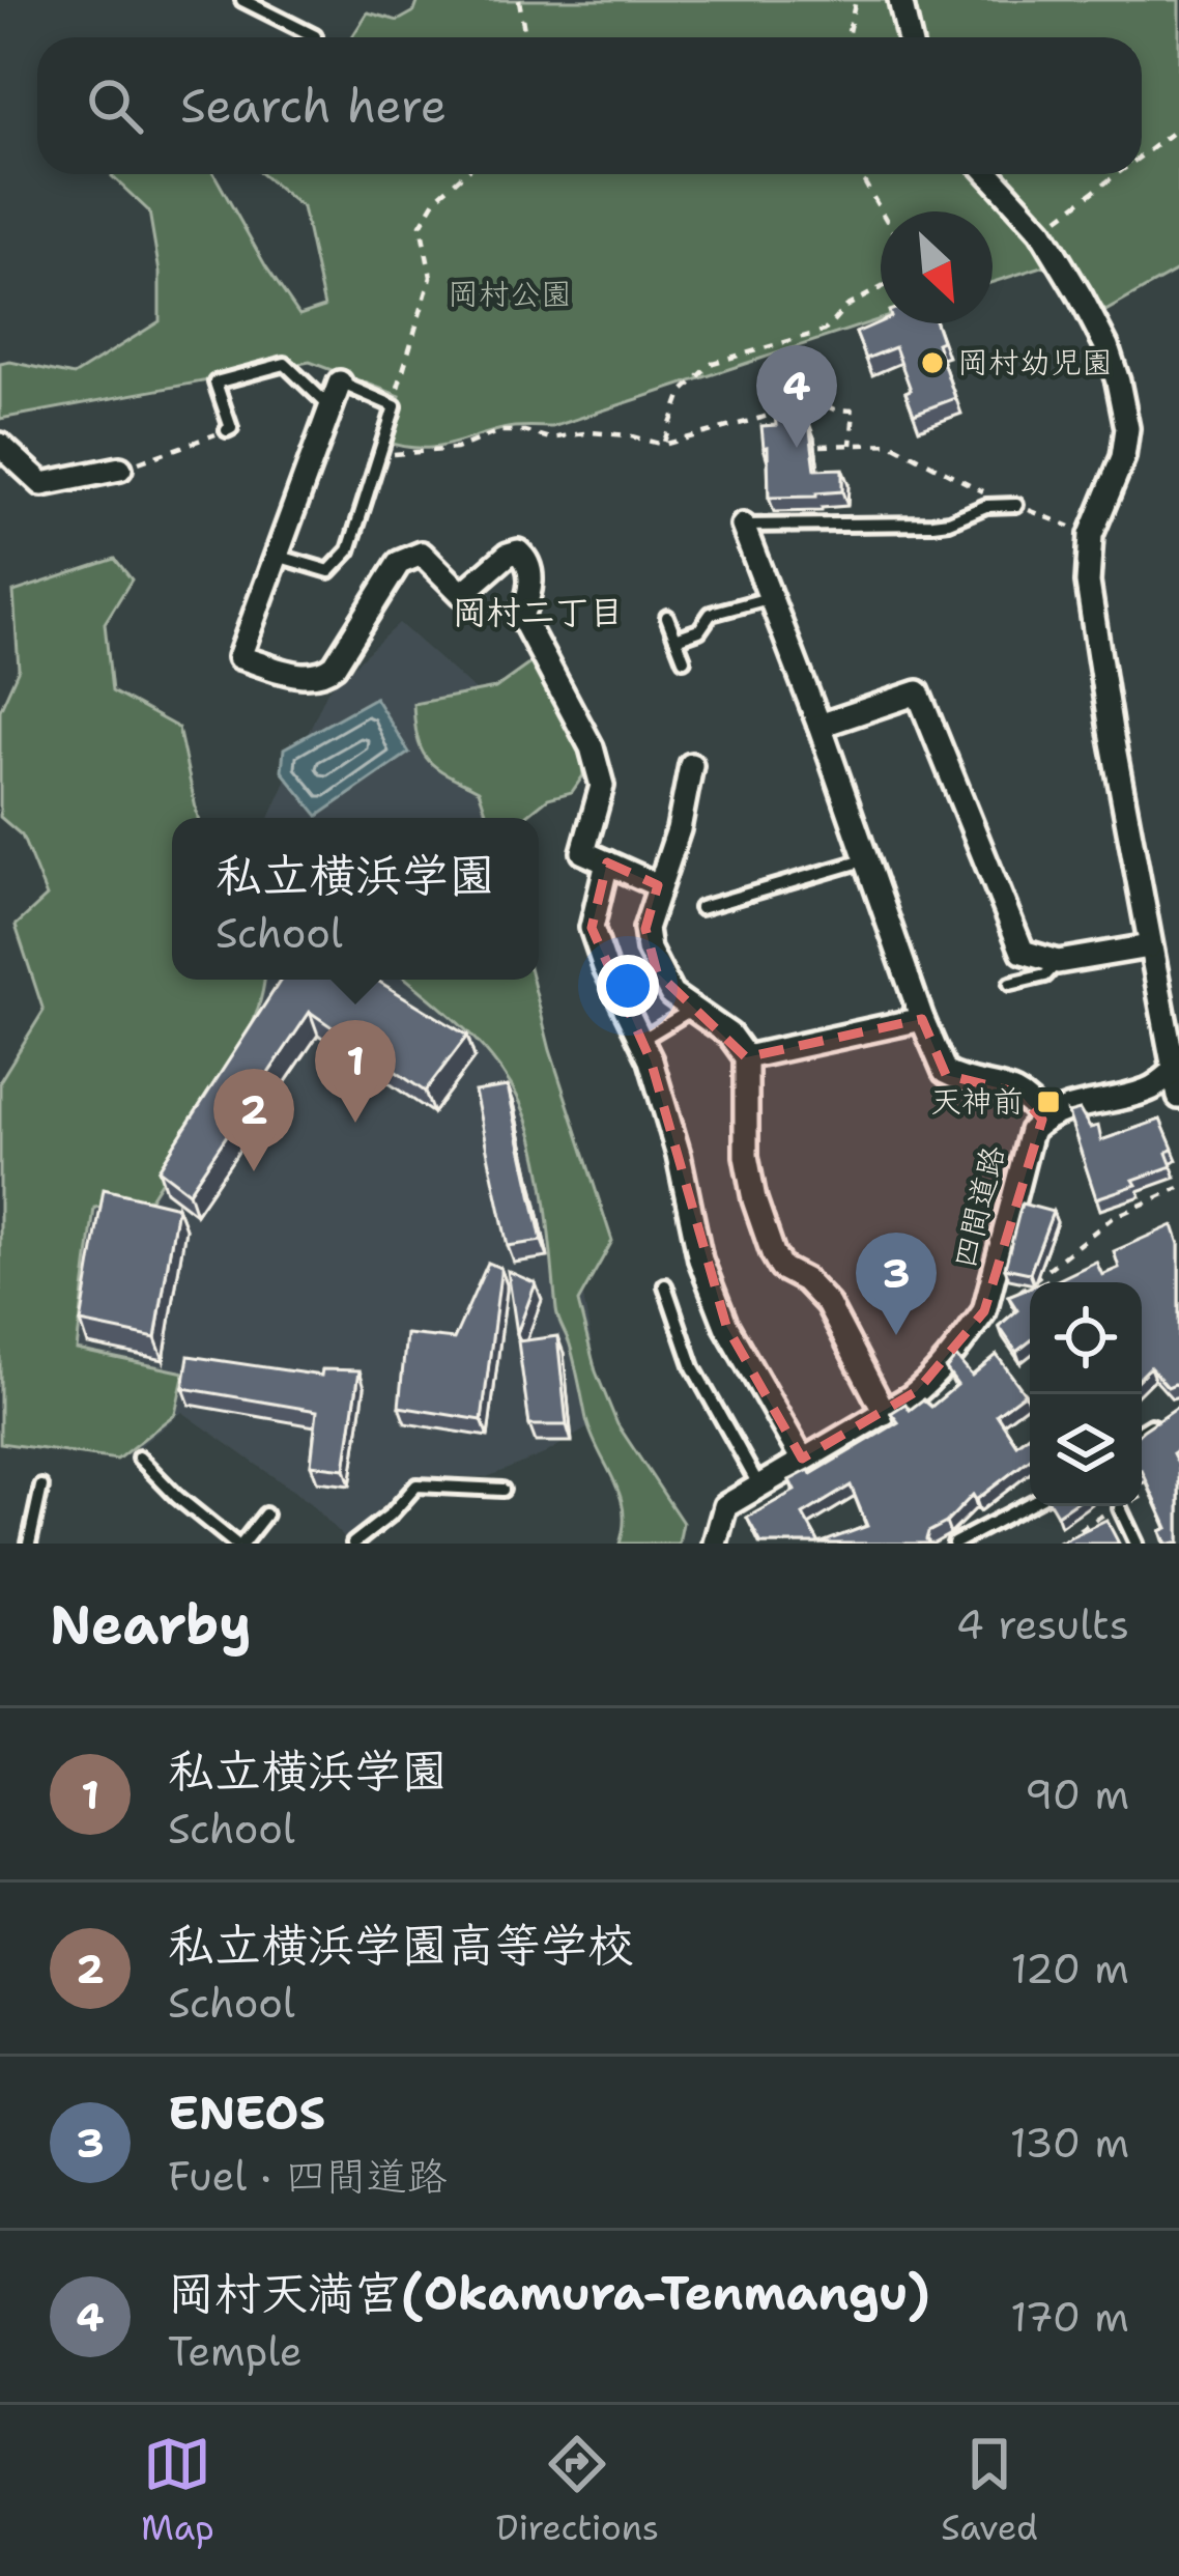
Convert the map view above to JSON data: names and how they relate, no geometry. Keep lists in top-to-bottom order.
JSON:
{
  "streets": {
    "street": ["四間道路"]
  },
  "districts": ["岡村二丁目"],
  "parks": ["岡村公園"],
  "places": {
    "other": ["岡村幼児園"],
    "transit": ["天神前"]
  },
  "north": "bottom right",
  "page": {
    "search": "Search here",
    "pins": [
      "4",
      "1",
      "2",
      "3"
    ],
    "popup": ["私立横浜学園", "School"],
    "heading": ["Nearby", "4 results"],
    "list": [
      {
        "mark": "1",
        "name": "私立横浜学園",
        "note": "School",
        "value": "90 m"
      },
      {
        "mark": "2",
        "name": "私立横浜学園高等学校",
        "note": "School",
        "value": "120 m"
      },
      {
        "mark": "3",
        "name": "ENEOS",
        "note": "Fuel · 四間道路",
        "value": "130 m"
      },
      {
        "mark": "4",
        "name": "岡村天満宮(Okamura-Tenmangu)",
        "note": "Temple",
        "value": "170 m"
      }
    ],
    "nav": ["Map", "Directions", "Saved"]
  }
}
